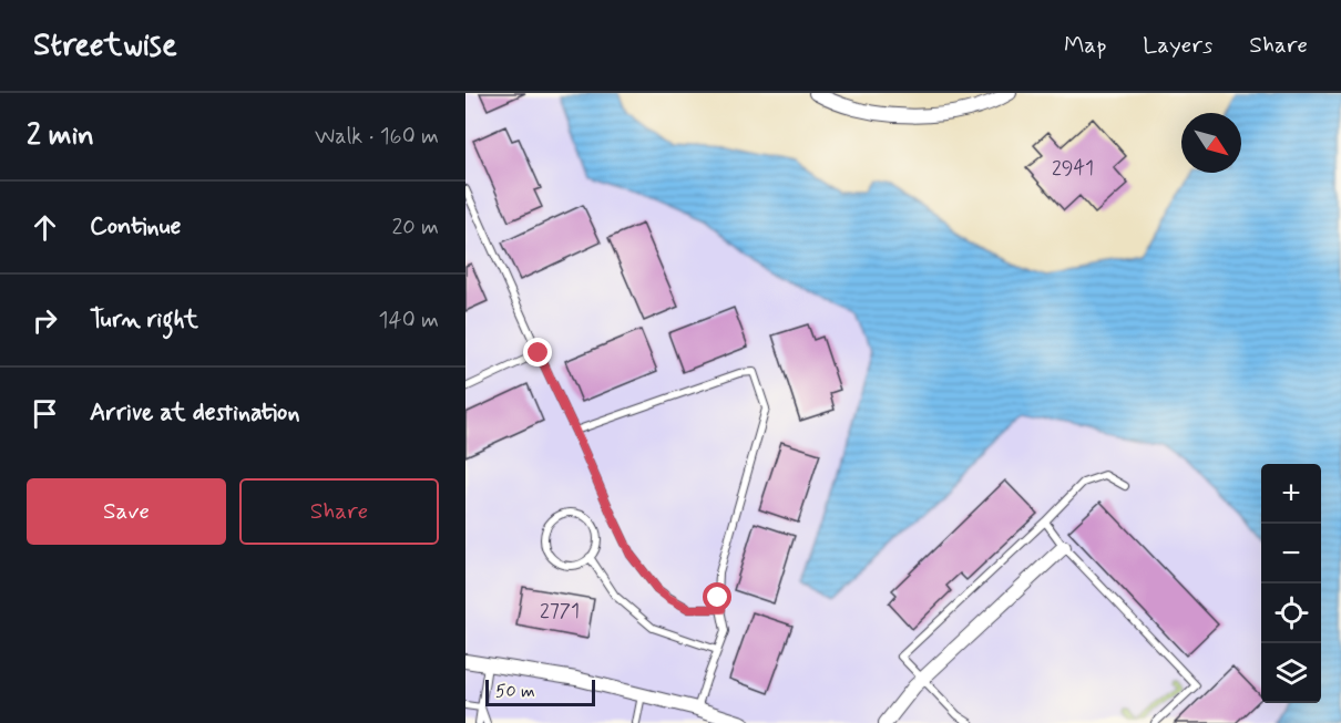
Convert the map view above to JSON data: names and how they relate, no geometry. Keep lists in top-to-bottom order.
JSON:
{
  "house_numbers": ["2941", "2771"],
  "scale_bar": "50 m",
  "north": "bottom right",
  "page": {
    "header": "Streetwise",
    "nav": ["Map", "Layers", "Share"],
    "heading": ["2 min", "Walk · 160 m"],
    "list": [
      ["Continue", "20 m"],
      ["Turn right", "140 m"],
      "Arrive at destination"
    ],
    "buttons": ["Save", "Share"],
    "map_buttons": ["+", "−"],
    "scale": "50 m"
  }
}
